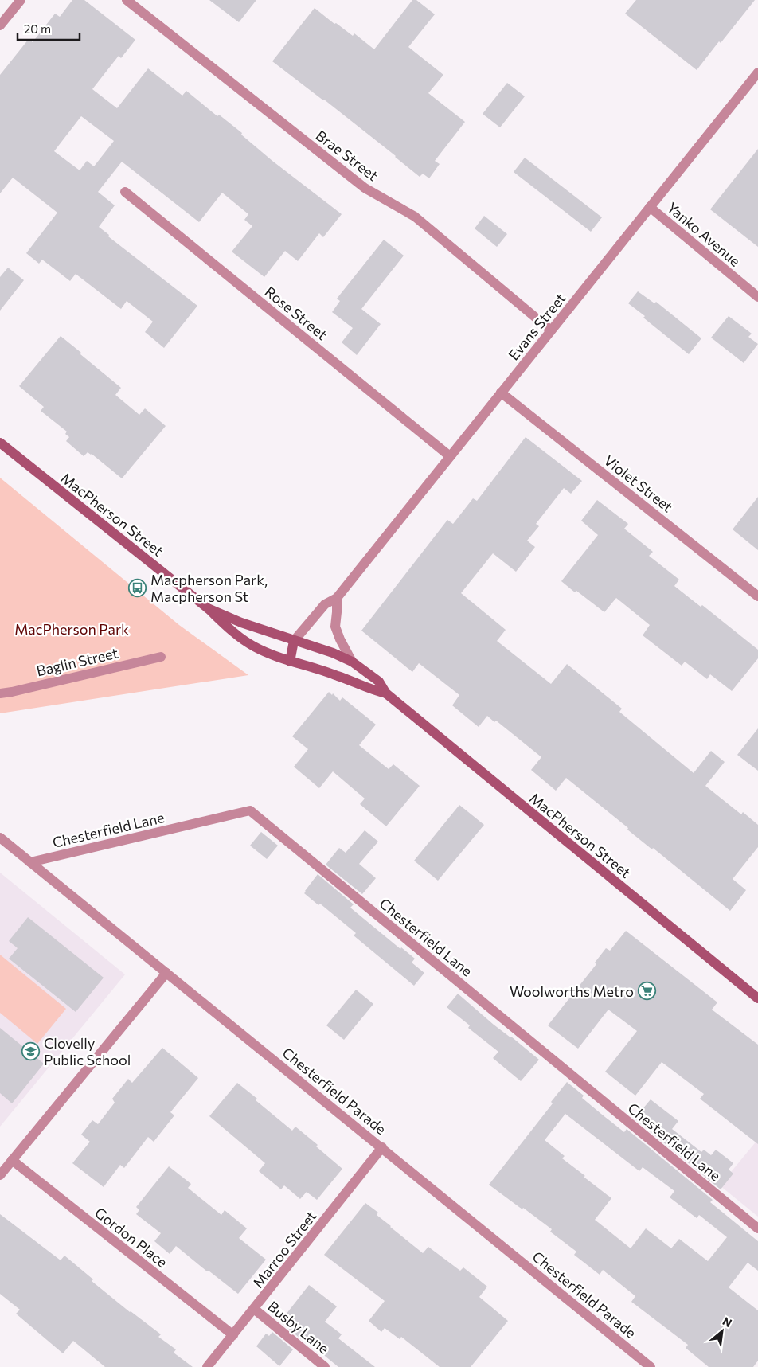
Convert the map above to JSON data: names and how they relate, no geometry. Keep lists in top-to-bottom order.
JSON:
{
  "streets": {
    "main road": ["MacPherson Street"],
    "street": [
      "Brae Street",
      "Yanko Avenue",
      "Rose Street",
      "Evans Street",
      "Violet Street",
      "Baglin Street",
      "Chesterfield Lane",
      "Chesterfield Parade",
      "Gordon Place",
      "Marroo Street",
      "Busby Lane"
    ]
  },
  "crossings": [
    ["Brae Street", "Evans Street"],
    ["Yanko Avenue", "Evans Street"],
    ["Rose Street", "Evans Street"],
    ["Evans Street", "Violet Street"],
    ["Evans Street", "MacPherson Street"],
    ["Chesterfield Lane", "Chesterfield Parade"],
    ["Chesterfield Parade", "Marroo Street"],
    ["Gordon Place", "Marroo Street"],
    ["Marroo Street", "Busby Lane"]
  ],
  "parks": ["MacPherson Park"],
  "places": {
    "bus stop": ["Macpherson Park, Macpherson St"],
    "supermarket": ["Woolworths Metro"],
    "school or university": ["Clovelly Public School"]
  },
  "scale_bar": "20 m",
  "north": "top right"
}
